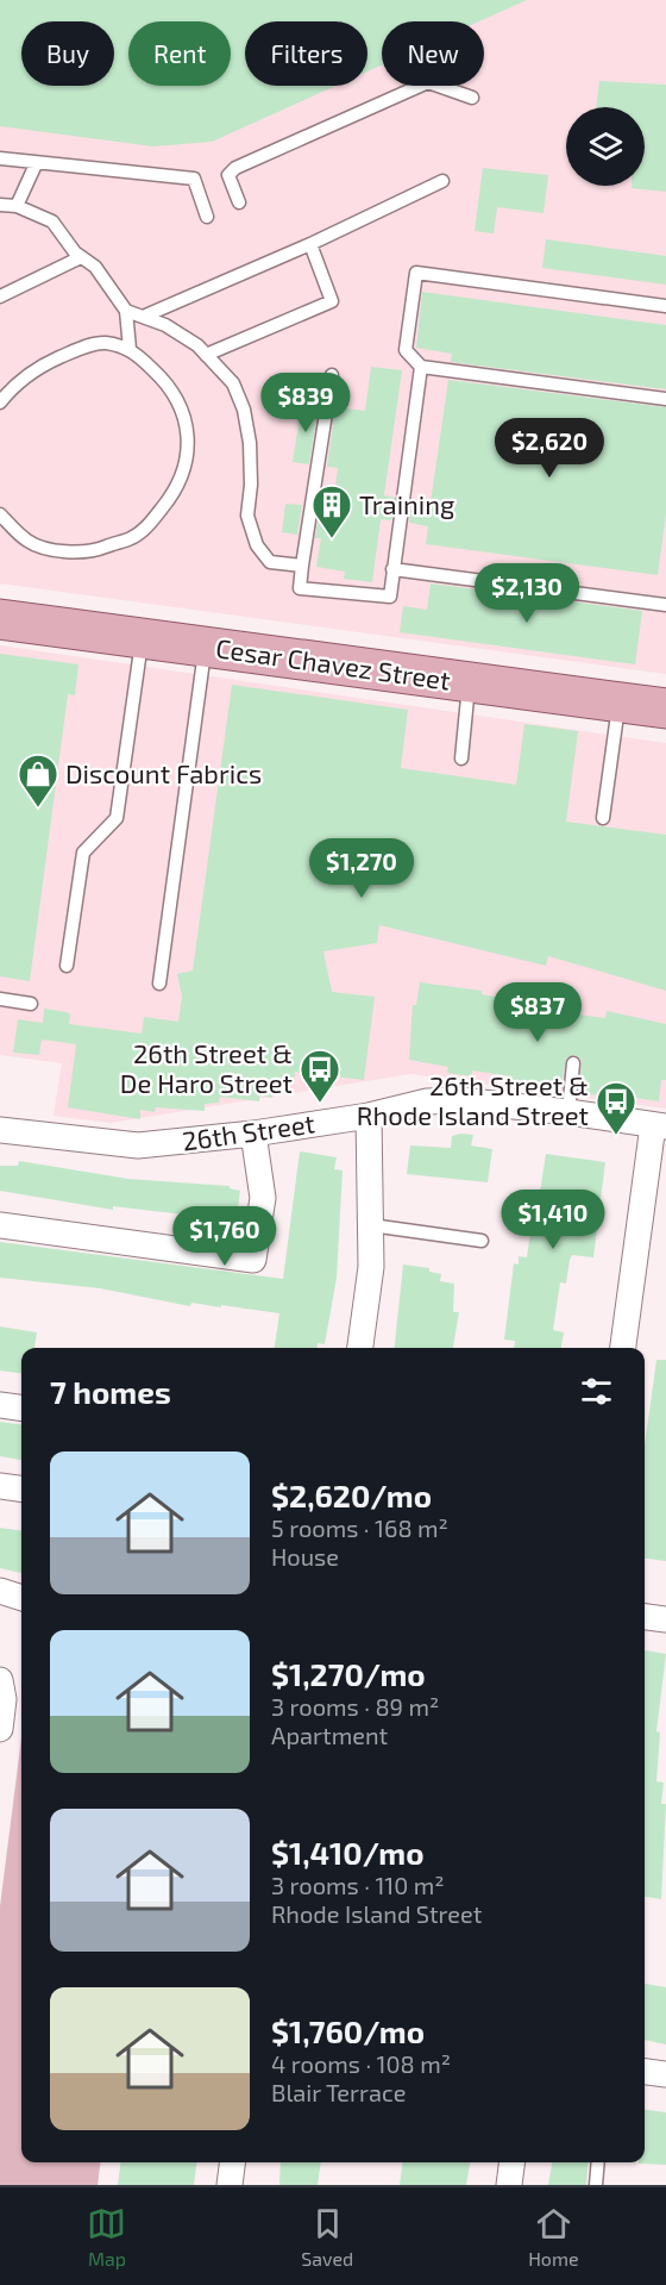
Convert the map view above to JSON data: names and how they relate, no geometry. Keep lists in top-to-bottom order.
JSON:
{
  "streets": {
    "main road": ["Cesar Chavez Street"],
    "street": ["26th Street"]
  },
  "places": {
    "building": ["Training"],
    "shop": ["Discount Fabrics"],
    "bus stop": ["26th Street & De Haro Street", "26th Street & Rhode Island Street"]
  },
  "page": {
    "chip": [
      "Buy",
      "Rent",
      "Filters",
      "New"
    ],
    "price": [
      "$839",
      "$2,620",
      "$2,130",
      "$1,270",
      "$837",
      "$1,410",
      "$1,760"
    ],
    "heading": "7 homes",
    "list": [
      {
        "name": "$2,620/mo",
        "note": "5 rooms · 168 m² · House"
      },
      {
        "name": "$1,270/mo",
        "note": "3 rooms · 89 m² · Apartment"
      },
      {
        "name": "$1,410/mo",
        "note": "3 rooms · 110 m² · Rhode Island Street"
      },
      {
        "name": "$1,760/mo",
        "note": "4 rooms · 108 m² · Blair Terrace"
      }
    ],
    "tabs": ["Map", "Saved", "Home"]
  }
}
